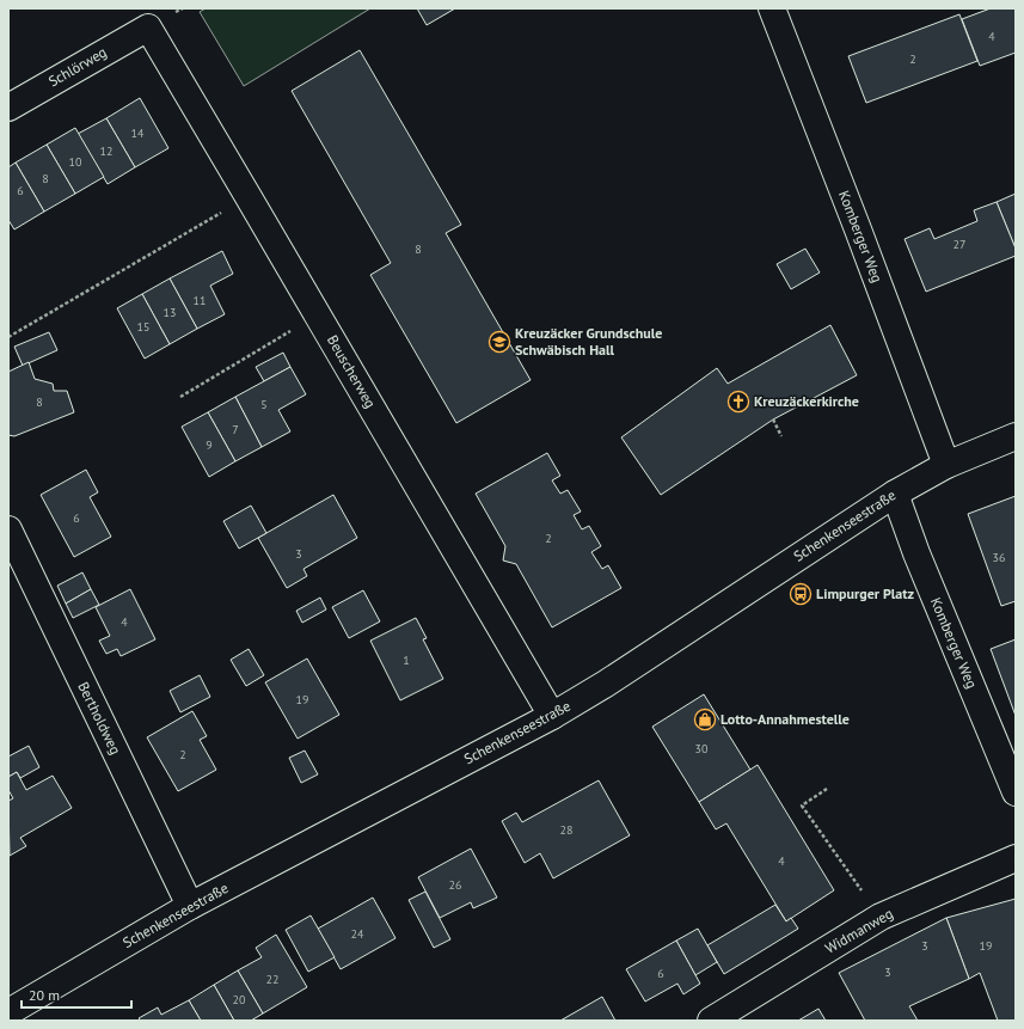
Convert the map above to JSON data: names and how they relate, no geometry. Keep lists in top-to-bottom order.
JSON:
{
  "streets": {
    "street": [
      "Schlörweg",
      "Komberger Weg",
      "Beuscherweg",
      "Schenkenseestraße",
      "Bertholdweg",
      "Widmanweg"
    ]
  },
  "crossings": [
    ["Schlörweg", "Beuscherweg"],
    ["Komberger Weg", "Schenkenseestraße"],
    ["Beuscherweg", "Schenkenseestraße"],
    ["Schenkenseestraße", "Bertholdweg"]
  ],
  "places": {
    "school or university": ["Kreuzäcker Grundschule Schwäbisch Hall"],
    "church": ["Kreuzäckerkirche"],
    "bus stop": ["Limpurger Platz"],
    "shop": ["Lotto-Annahmestelle"]
  },
  "house_numbers": [
    "4",
    "2",
    "14",
    "12",
    "10",
    "8",
    "6",
    "27",
    "8",
    "11",
    "13",
    "15",
    "8",
    "5",
    "7",
    "9",
    "6",
    "2",
    "3",
    "36",
    "4",
    "1",
    "19",
    "30",
    "2",
    "28",
    "4",
    "26",
    "24",
    "3",
    "19",
    "3",
    "6",
    "22",
    "20"
  ],
  "scale_bar": "20 m"
}
